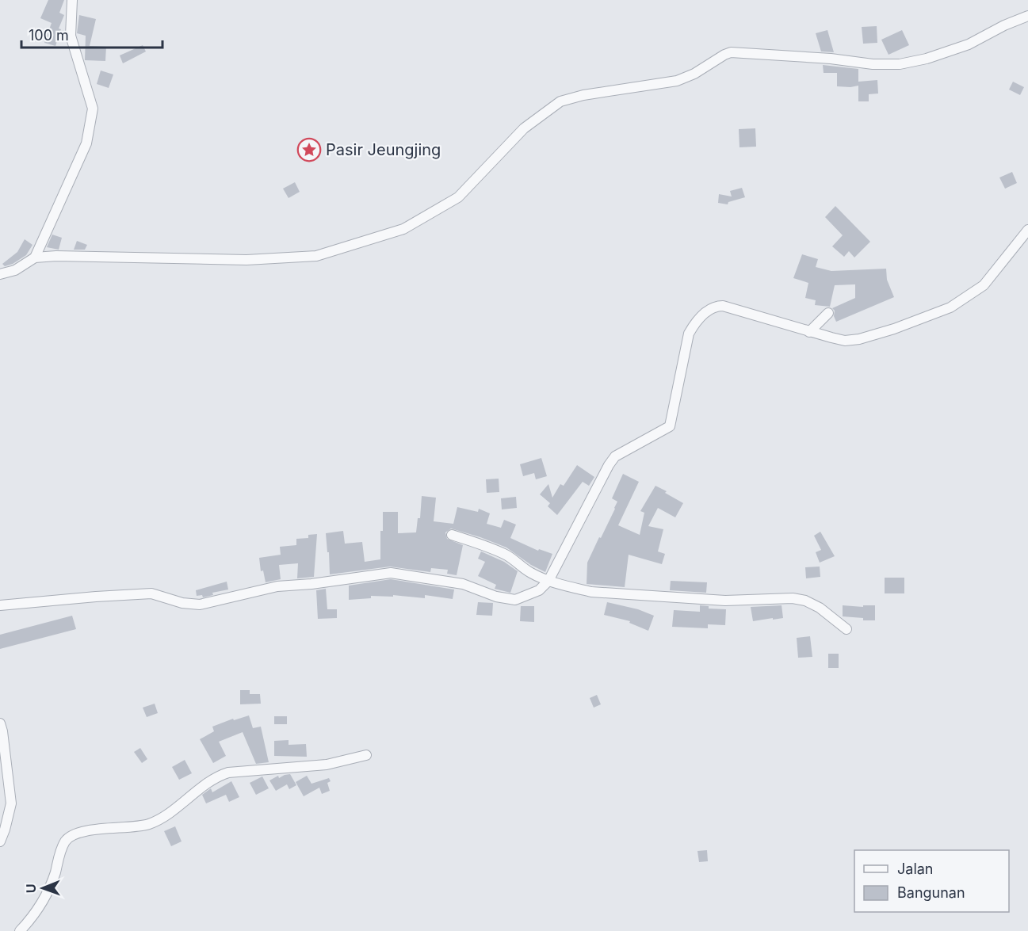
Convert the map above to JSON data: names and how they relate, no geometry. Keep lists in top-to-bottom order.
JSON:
{
  "places": {
    "place": ["Pasir Jeungjing"]
  },
  "legend": ["Jalan", "Bangunan"],
  "scale_bar": "100 m",
  "north": "left"
}
